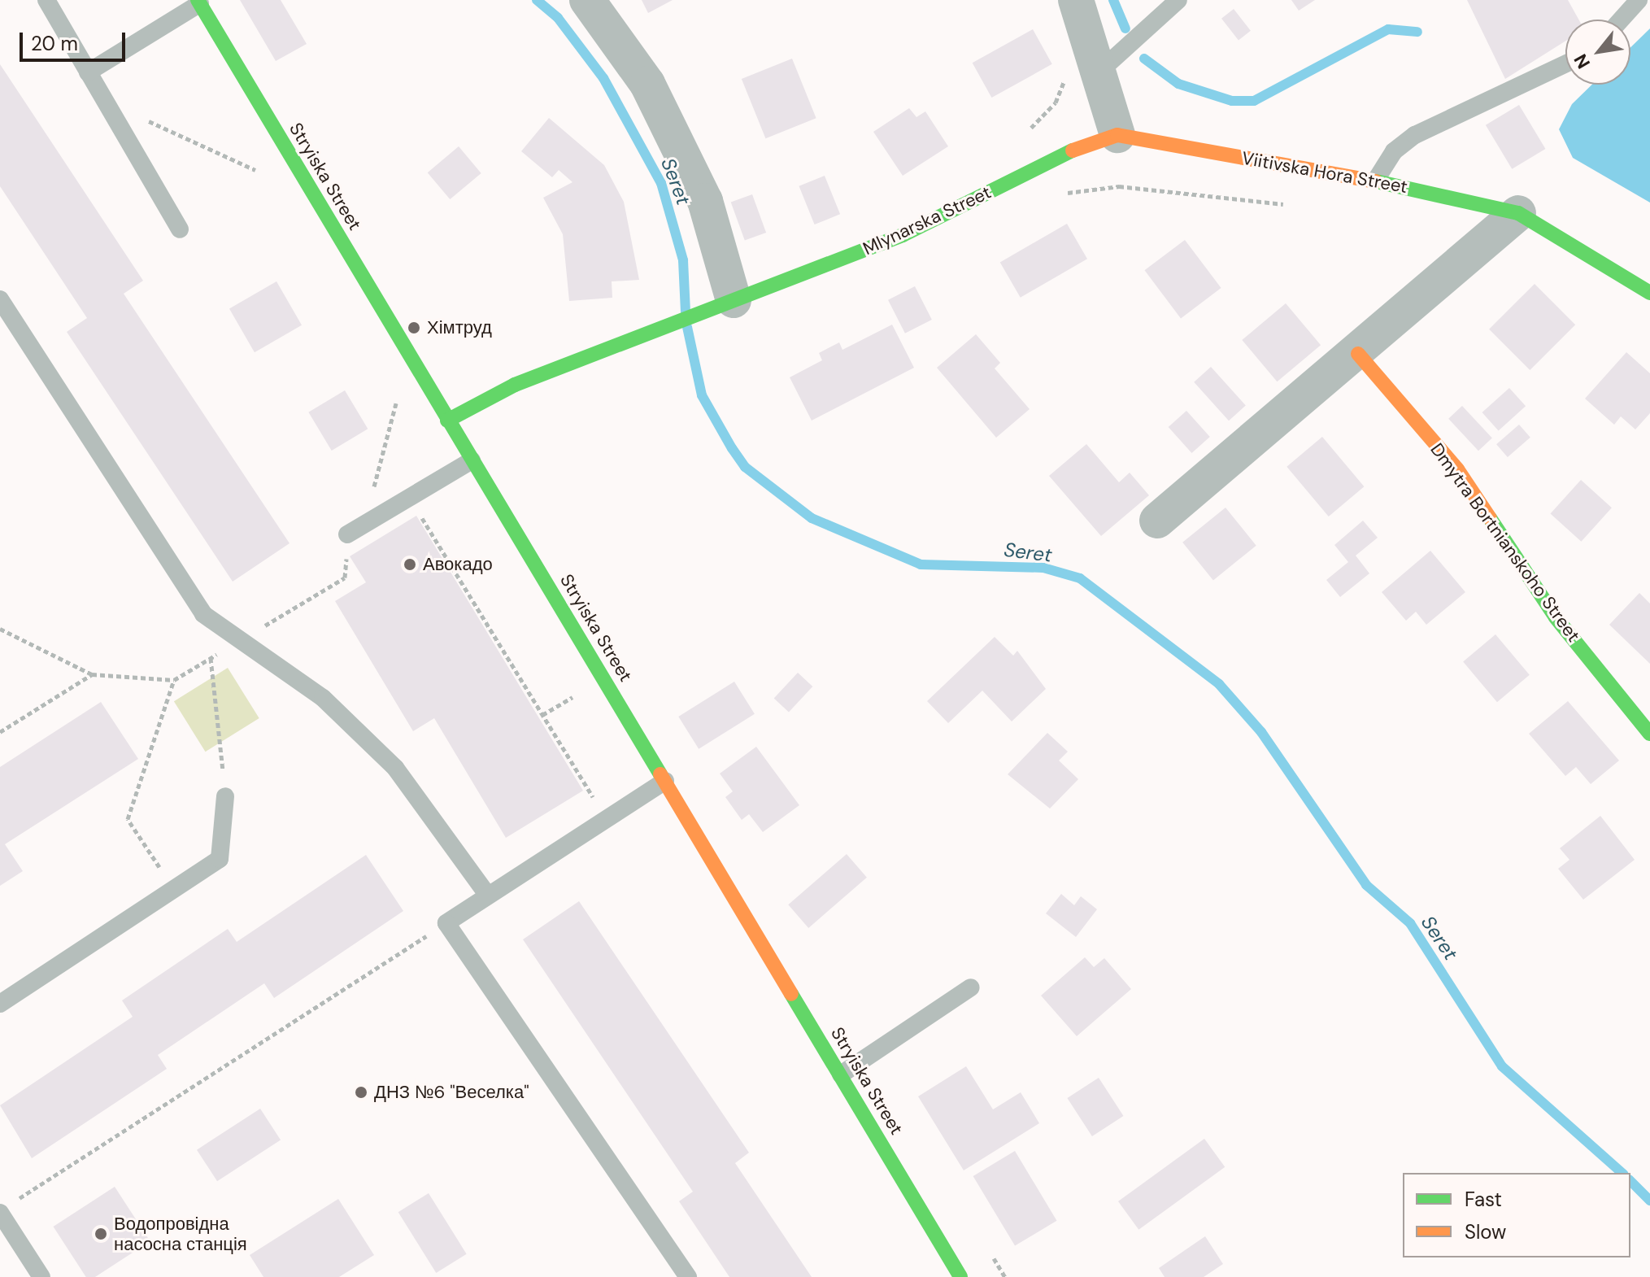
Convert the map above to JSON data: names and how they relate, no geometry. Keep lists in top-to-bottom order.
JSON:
{
  "streets": {
    "street": [
      "Viitivska Hora Street",
      "Stryiska Street",
      "Mlynarska Street",
      "Dmytra Bortnianskoho Street"
    ]
  },
  "crossings": [
    ["Viitivska Hora Street", "Mlynarska Street"],
    ["Stryiska Street", "Mlynarska Street"]
  ],
  "water": ["Seret"],
  "places": [
    "Хімтруд",
    "Авокадо",
    "ДНЗ №6 \"Веселка\"",
    "Водопровідна насосна станція"
  ],
  "legend": ["Fast", "Slow"],
  "scale_bar": "20 m",
  "north": "bottom left"
}
